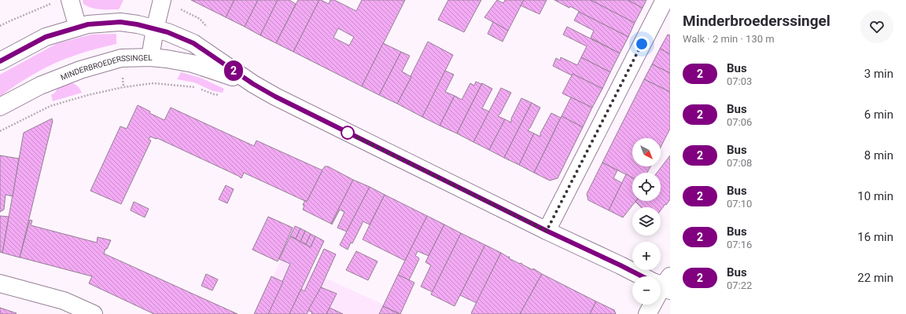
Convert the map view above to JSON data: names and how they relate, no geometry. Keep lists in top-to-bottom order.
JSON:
{
  "streets": {
    "main road": ["MINDERBROEDERSSINGEL"]
  },
  "lines": ["bus line 2"],
  "north": "bottom right",
  "page": {
    "on_map": "2",
    "heading": ["Minderbroederssingel", "Walk · 2 min · 130 m"],
    "list": [
      {
        "mark": "2",
        "name": "Bus",
        "note": "07:03",
        "value": "3 min"
      },
      {
        "mark": "2",
        "name": "Bus",
        "note": "07:06",
        "value": "6 min"
      },
      {
        "mark": "2",
        "name": "Bus",
        "note": "07:08",
        "value": "8 min"
      },
      {
        "mark": "2",
        "name": "Bus",
        "note": "07:10",
        "value": "10 min"
      },
      {
        "mark": "2",
        "name": "Bus",
        "note": "07:16",
        "value": "16 min"
      },
      {
        "mark": "2",
        "name": "Bus",
        "note": "07:22",
        "value": "22 min"
      }
    ],
    "map_buttons": ["+", "−"]
  }
}
